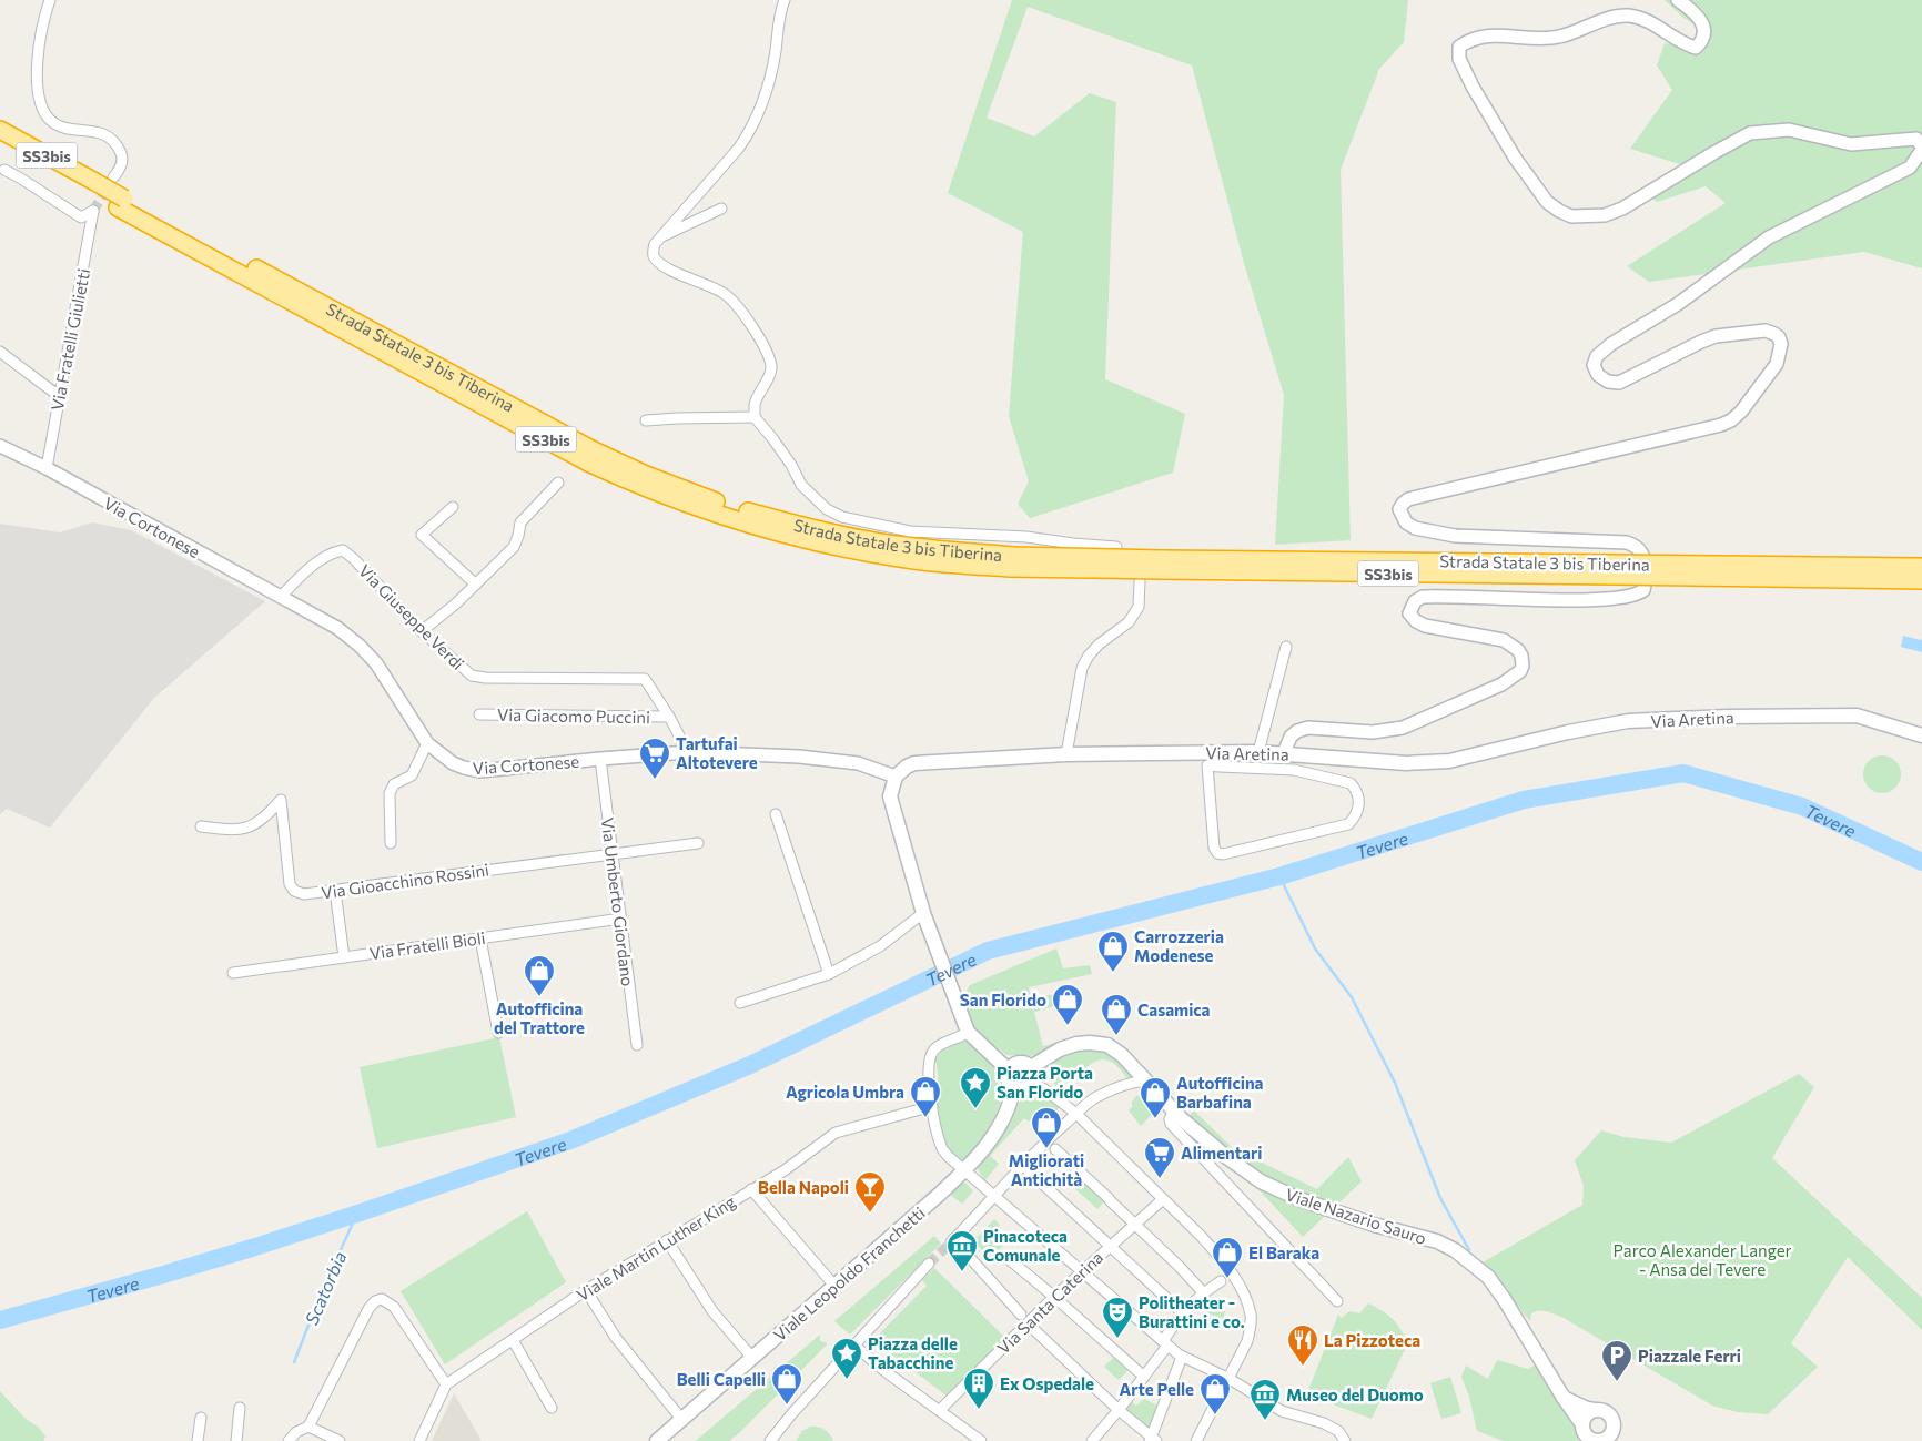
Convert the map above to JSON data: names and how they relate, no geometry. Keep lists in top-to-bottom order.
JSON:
{
  "streets": {
    "highway": ["SS3bis", "Strada Statale 3 bis Tiberina"],
    "main road": ["Via Aretina", "Viale Nazario Sauro", "Viale Leopoldo Franchetti"],
    "street": [
      "Via Fratelli Giulietti",
      "Via Cortonese",
      "Via Giuseppe Verdi",
      "Via Giacomo Puccini",
      "Via Gioacchino Rossini",
      "Via Umberto Giordano",
      "Via Fratelli Bioli",
      "Viale Martin Luther King",
      "Via Santa Caterina"
    ]
  },
  "crossings": [
    ["Via Fratelli Giulietti", "Via Cortonese"],
    ["Via Cortonese", "Via Giuseppe Verdi"],
    ["Via Cortonese", "Via Aretina"],
    ["Via Cortonese", "Via Umberto Giordano"],
    ["Via Giuseppe Verdi", "Via Giacomo Puccini"],
    ["Via Gioacchino Rossini", "Via Umberto Giordano"],
    ["Via Umberto Giordano", "Via Fratelli Bioli"],
    ["Viale Nazario Sauro", "Viale Leopoldo Franchetti"]
  ],
  "water": ["Tevere", "Scatorbia"],
  "parks": ["Parco Alexander Langer - Ansa del Tevere"],
  "places": {
    "supermarket": ["Tartufai Altotevere", "Alimentari"],
    "shop": [
      "Carrozzeria Modenese",
      "Autofficina del Trattore",
      "San Florido",
      "Casamica",
      "Agricola Umbra",
      "Autofficina Barbafina",
      "Migliorati Antichità",
      "El Baraka",
      "Belli Capelli",
      "Arte Pelle"
    ],
    "place": ["Piazza Porta San Florido", "Piazza delle Tabacchine"],
    "bar": ["Bella Napoli"],
    "museum": ["Pinacoteca Comunale", "Museo del Duomo"],
    "theatre": ["Politheater - Burattini e co."],
    "restaurant": ["La Pizzoteca"],
    "parking": ["Piazzale Ferri"],
    "building": ["Ex Ospedale"]
  }
}
